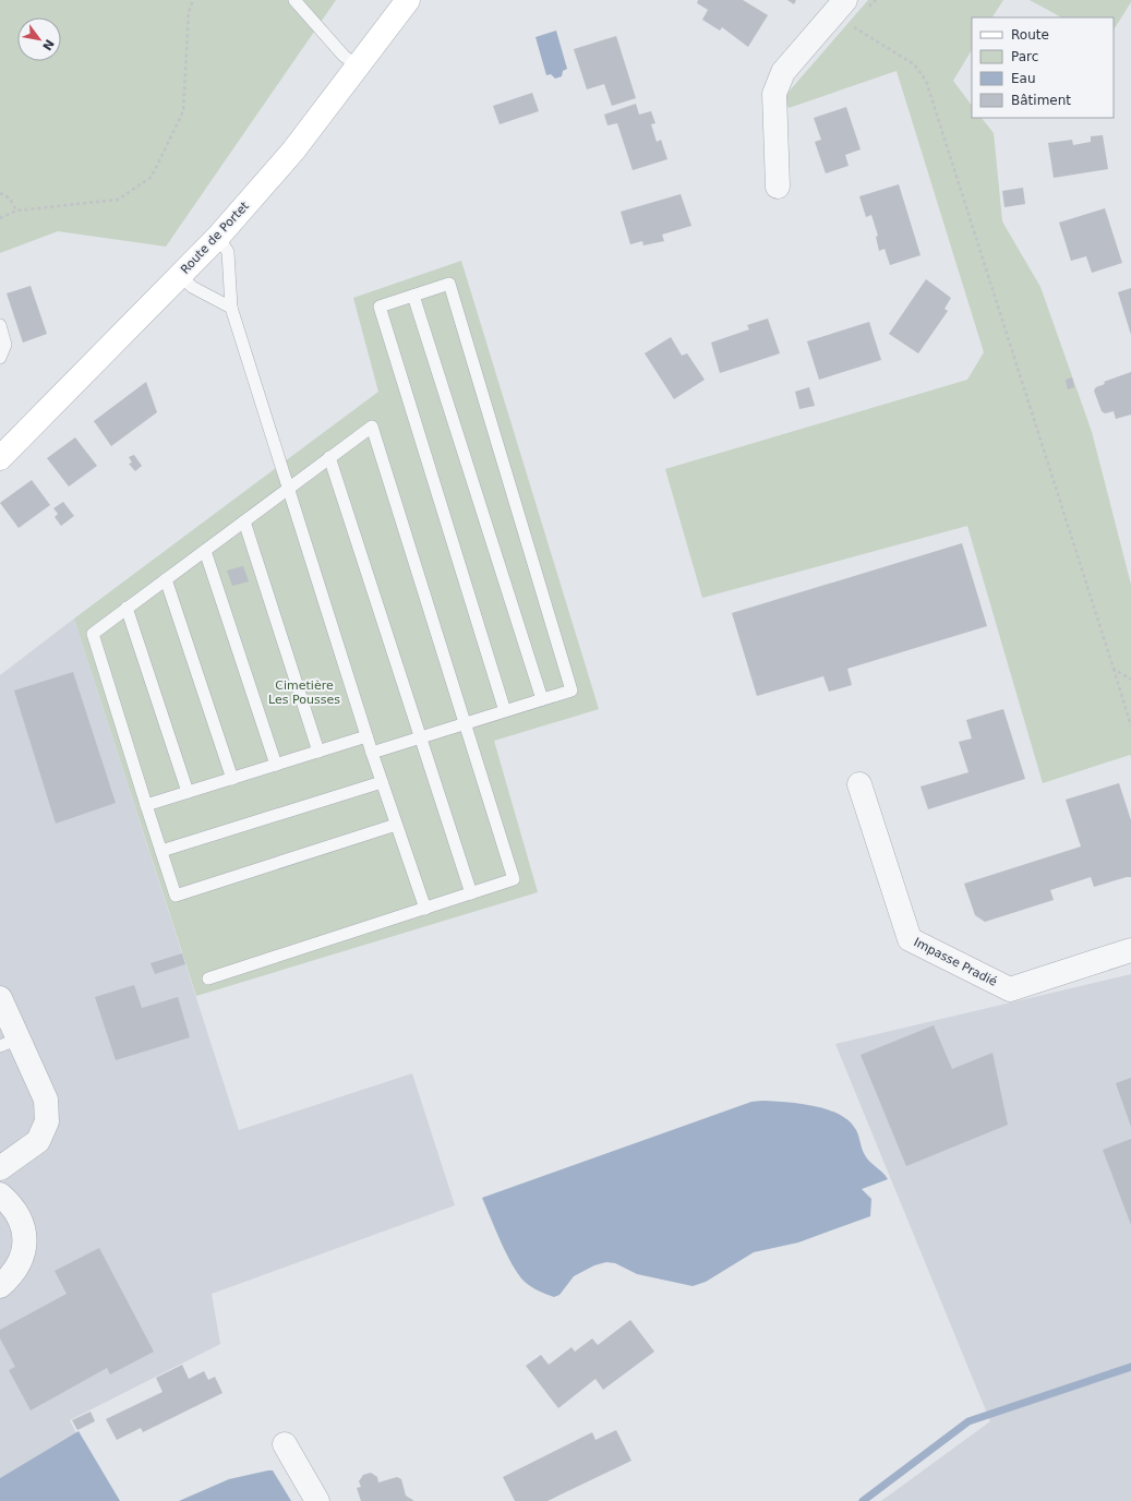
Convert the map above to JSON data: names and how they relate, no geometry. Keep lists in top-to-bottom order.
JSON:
{
  "streets": {
    "street": ["Route de Portet", "Impasse Pradié"]
  },
  "parks": ["Cimetière Les Pousses"],
  "legend": [
    "Route",
    "Parc",
    "Eau",
    "Bâtiment"
  ],
  "north": "bottom right"
}
